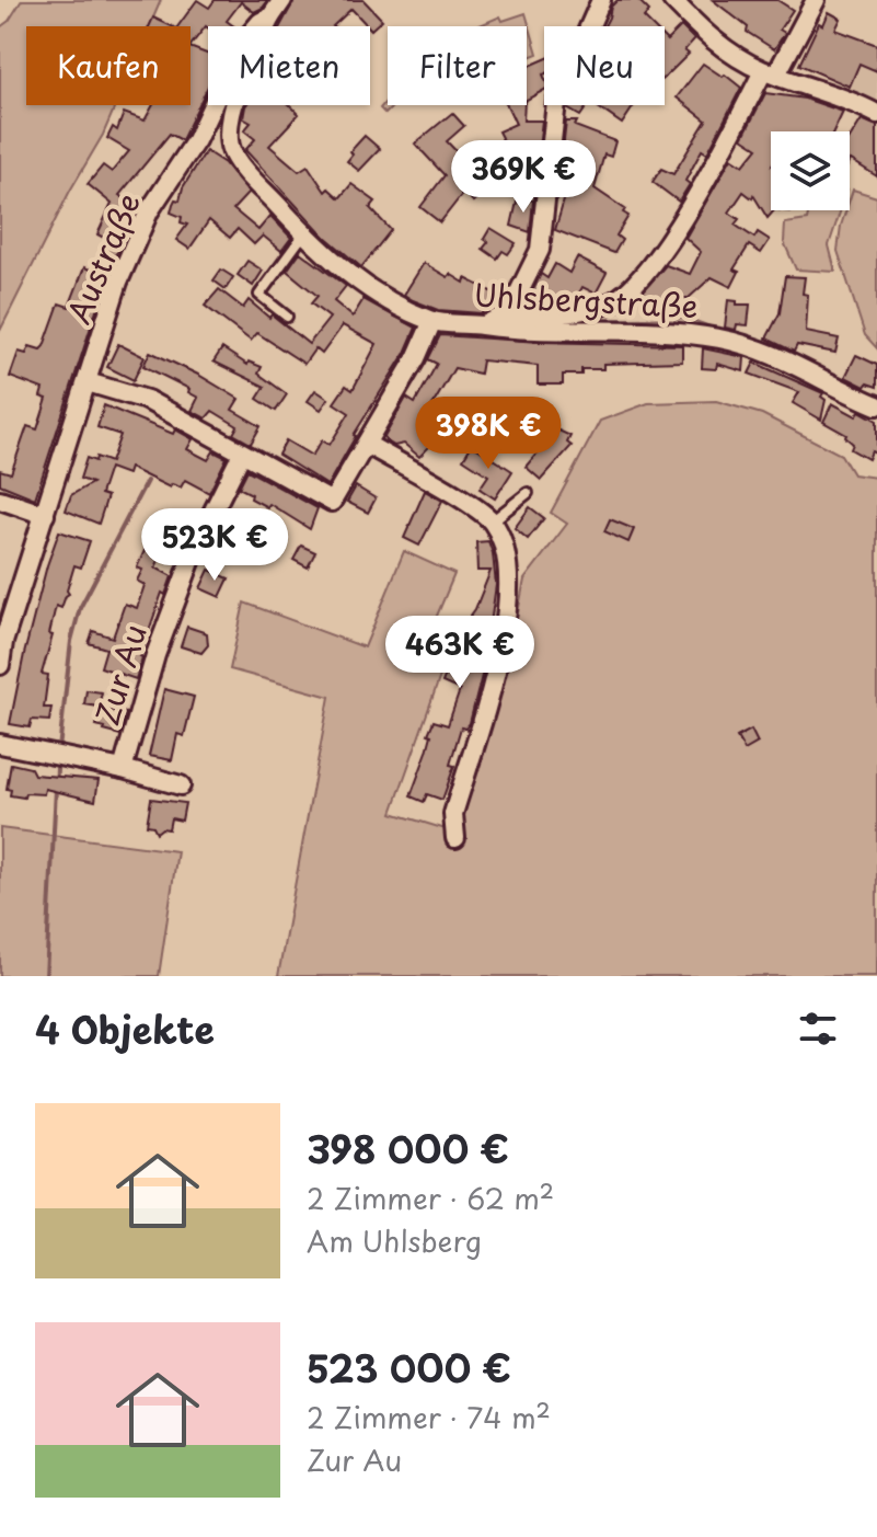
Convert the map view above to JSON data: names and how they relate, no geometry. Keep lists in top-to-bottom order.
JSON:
{
  "streets": {
    "street": ["Austraße", "Uhlsbergstraße", "Zur Au"]
  },
  "crossings": [
    ["Austraße", "Uhlsbergstraße"]
  ],
  "page": {
    "chip": [
      "Kaufen",
      "Mieten",
      "Filter",
      "Neu"
    ],
    "price": [
      "369K €",
      "398K €",
      "523K €",
      "463K €"
    ],
    "heading": "4 Objekte",
    "list": [
      {
        "name": "398 000 €",
        "note": "2 Zimmer · 62 m² · Am Uhlsberg"
      },
      {
        "name": "523 000 €",
        "note": "2 Zimmer · 74 m² · Zur Au"
      }
    ]
  }
}
